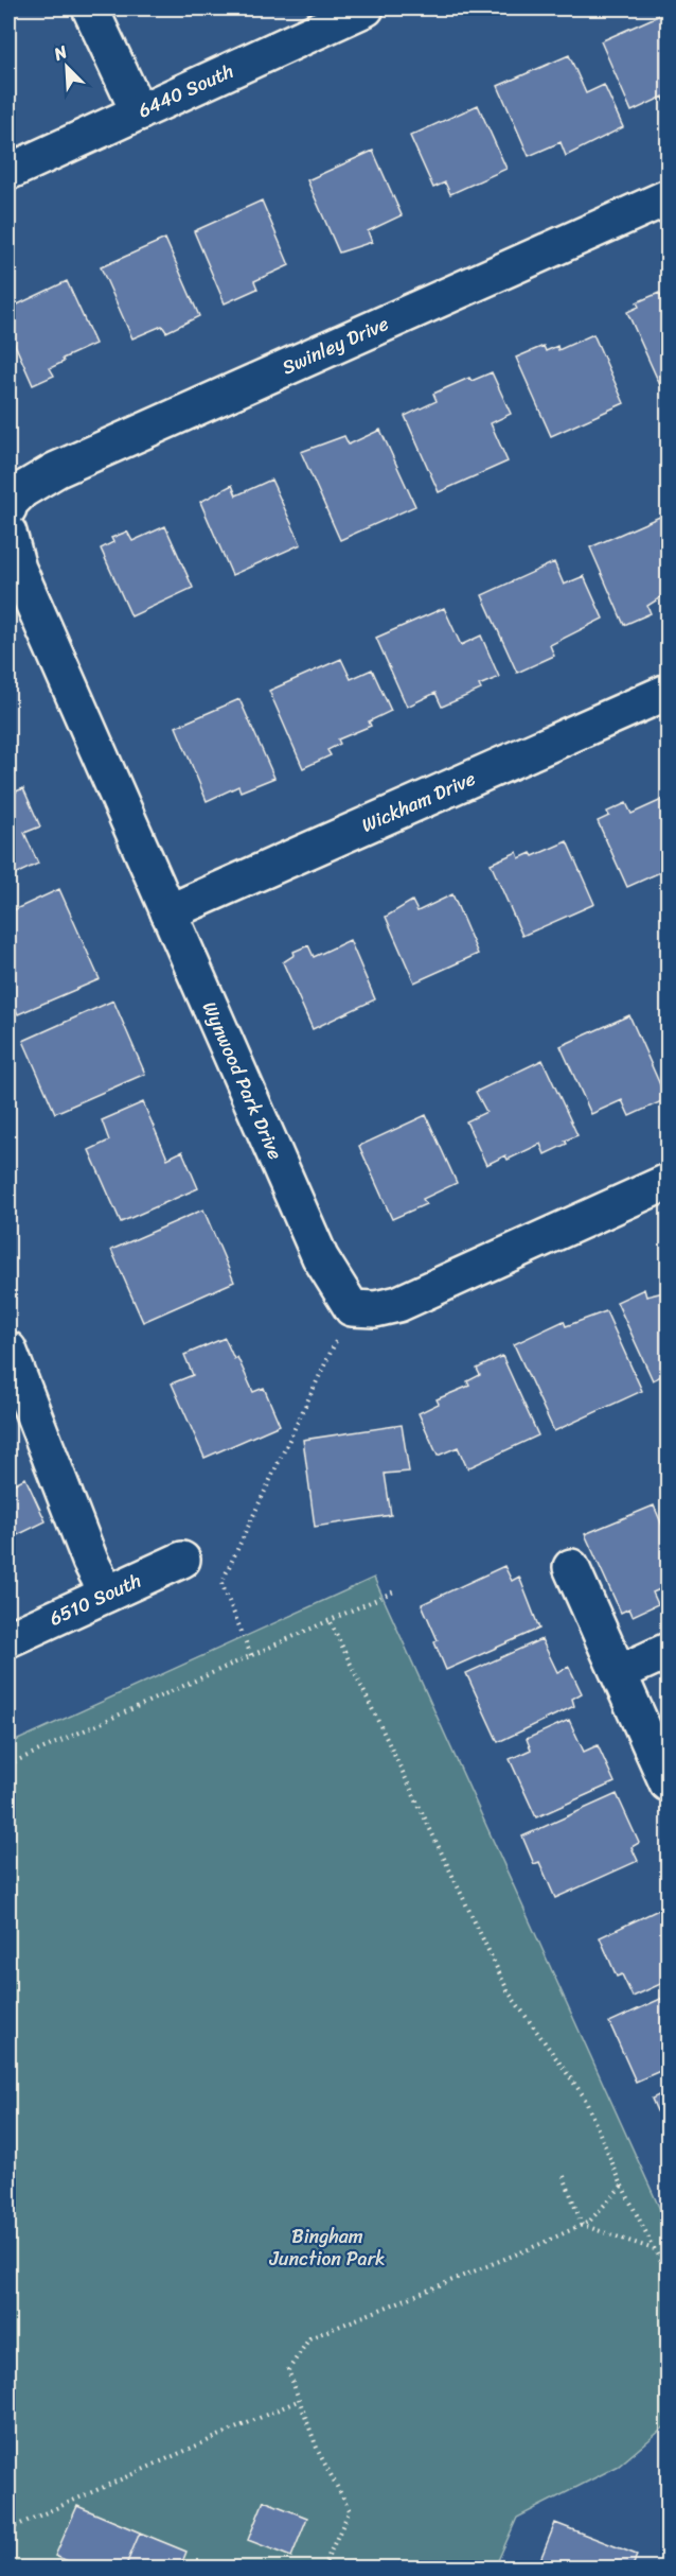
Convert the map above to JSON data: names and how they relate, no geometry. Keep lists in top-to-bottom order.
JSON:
{
  "streets": {
    "street": [
      "6440 South",
      "Swinley Drive",
      "Wickham Drive",
      "Wynwood Park Drive",
      "6510 South"
    ]
  },
  "crossings": [
    ["Wickham Drive", "Wynwood Park Drive"]
  ],
  "parks": ["Bingham Junction Park"],
  "north": "top left"
}
